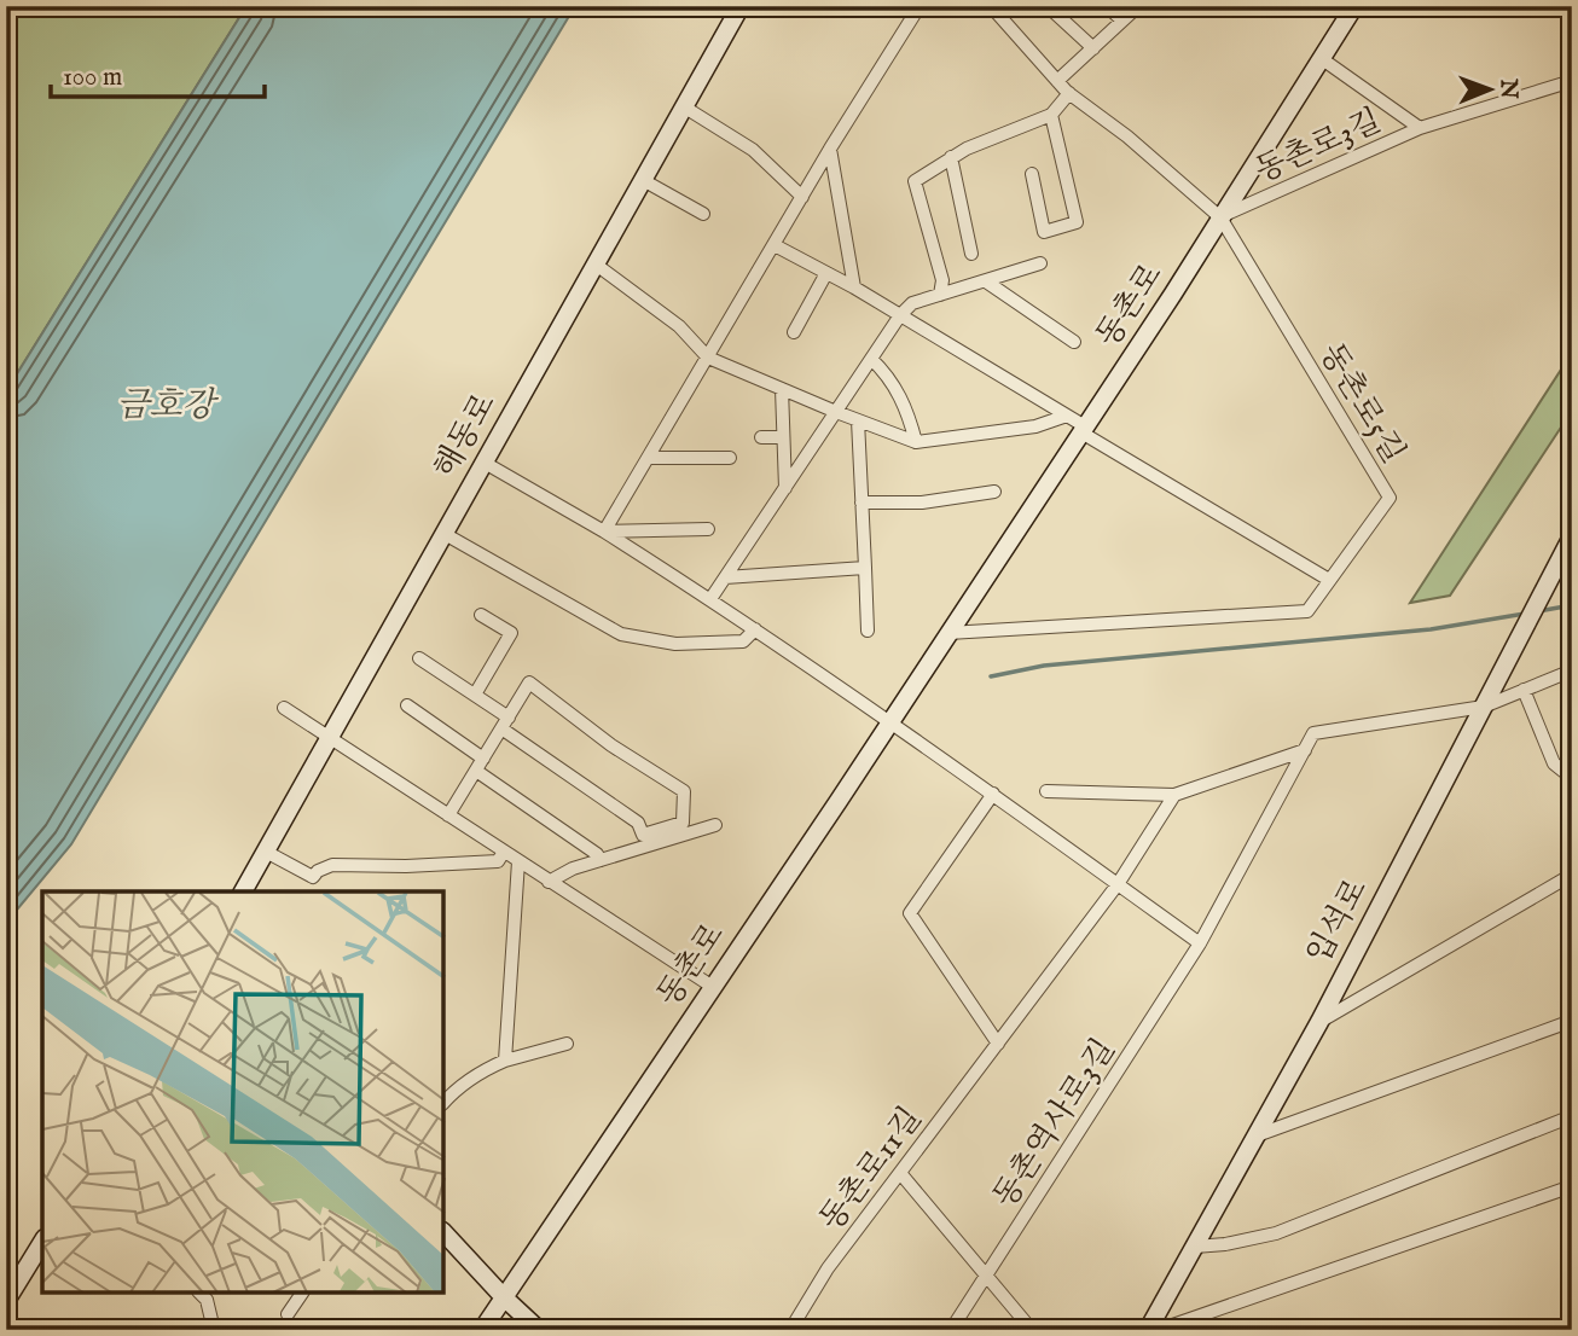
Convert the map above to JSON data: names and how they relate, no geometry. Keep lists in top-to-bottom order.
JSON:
{
  "streets": {
    "street": [
      "동촌로3길",
      "동촌로",
      "동촌로5길",
      "해동로",
      "입석로",
      "동촌역사로3길",
      "동촌로11길"
    ]
  },
  "crossings": [
    ["동촌로3길", "동촌로"],
    ["동촌로3길", "동촌로5길"],
    ["동촌로", "동촌로5길"],
    ["입석로", "동촌역사로3길"]
  ],
  "water": ["금호강"],
  "scale_bar": "100 m",
  "north": "right"
}
